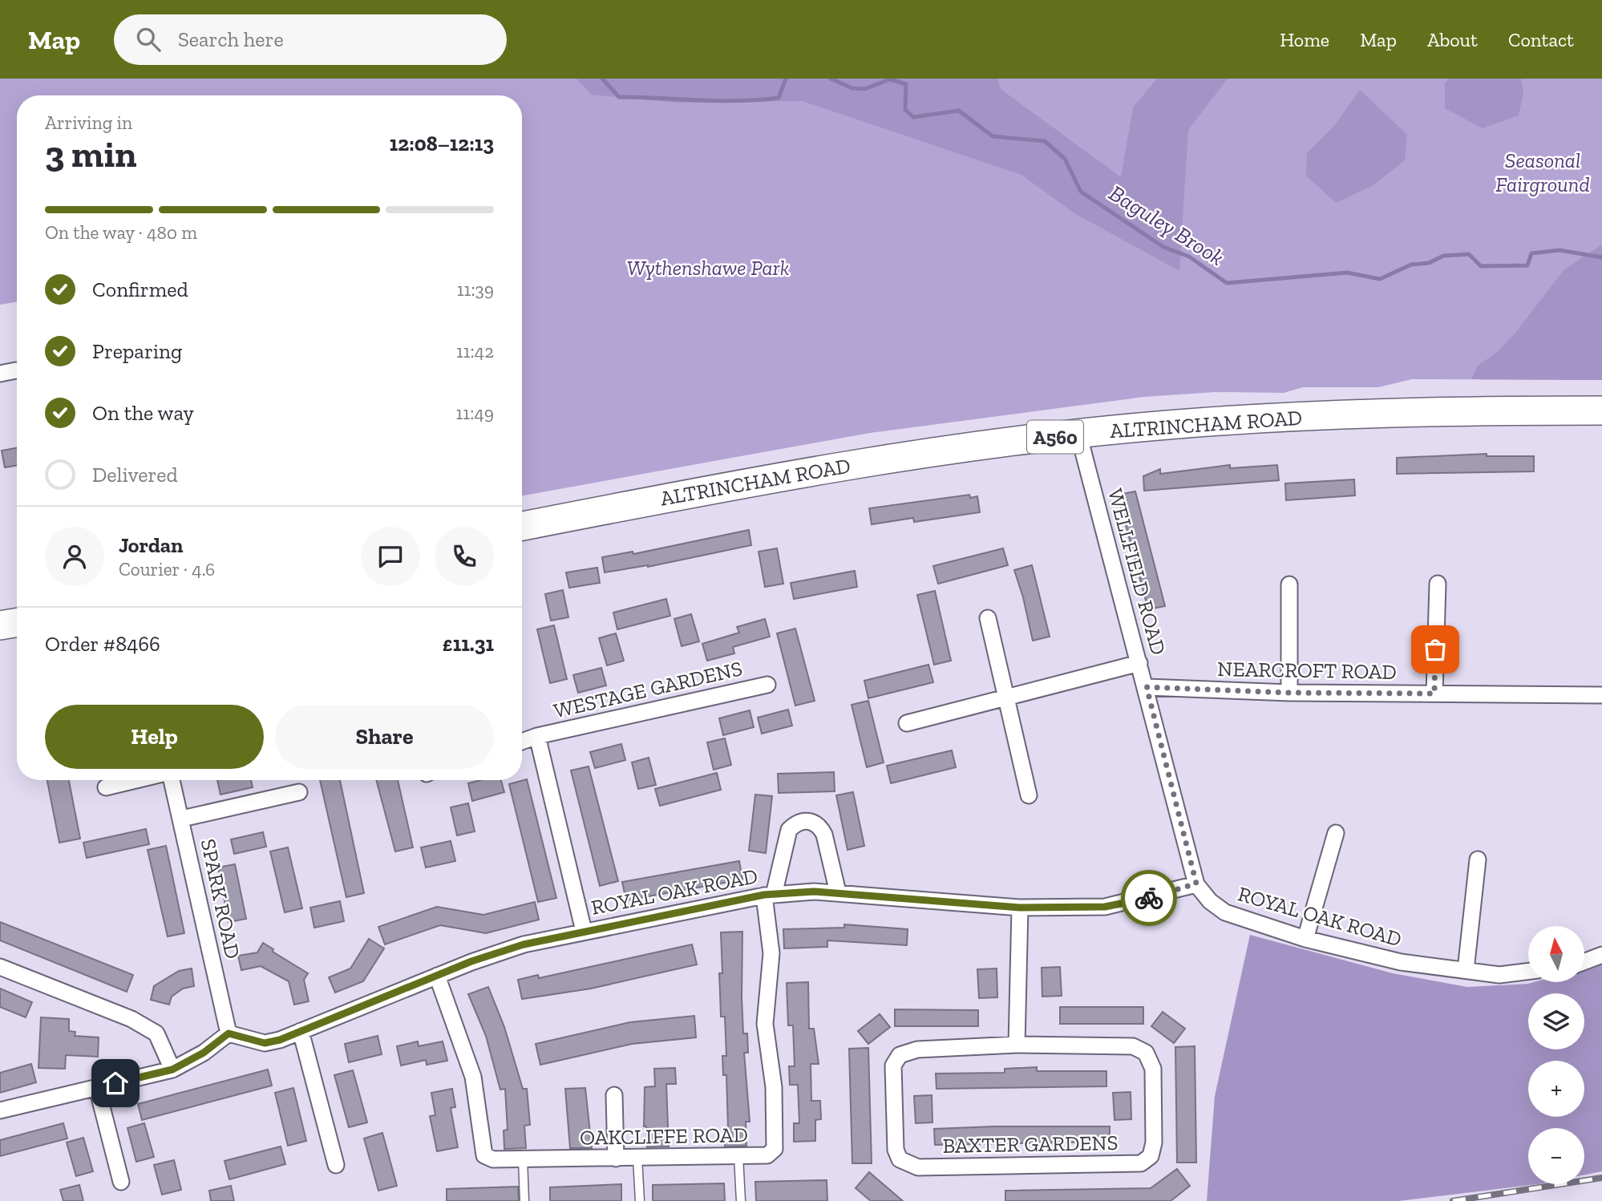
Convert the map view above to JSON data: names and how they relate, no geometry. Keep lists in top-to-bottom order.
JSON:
{
  "streets": {
    "highway": ["ALTRINCHAM ROAD", "A560"],
    "street": [
      "WELLFIELD ROAD",
      "NEARCROFT ROAD",
      "WESTAGE GARDENS",
      "ROYAL OAK ROAD",
      "SPARK ROAD",
      "OAKCLIFFE ROAD",
      "BAXTER GARDENS"
    ]
  },
  "crossings": [
    ["ALTRINCHAM ROAD", "WELLFIELD ROAD"],
    ["WELLFIELD ROAD", "NEARCROFT ROAD"],
    ["WELLFIELD ROAD", "ROYAL OAK ROAD"],
    ["WESTAGE GARDENS", "ROYAL OAK ROAD"],
    ["ROYAL OAK ROAD", "SPARK ROAD"],
    ["ROYAL OAK ROAD", "OAKCLIFFE ROAD"]
  ],
  "water": ["Baguley Brook"],
  "parks": ["Seasonal Fairground", "Wythenshawe Park"],
  "north": "top",
  "page": {
    "header": "Map",
    "search": "Search here",
    "nav": [
      "Home",
      "Map",
      "About",
      "Contact"
    ],
    "heading": ["3 min", "Arriving in", "12:08–12:13"],
    "panel": [
      "Jordan",
      "Courier · 4.6",
      "Order #8466",
      "£11.31"
    ],
    "bar": "On the way · 480 m",
    "list": [
      ["Confirmed", "11:39"],
      ["Preparing", "11:42"],
      ["On the way", "11:49"],
      "Delivered"
    ],
    "buttons": ["Help", "Share"],
    "map_buttons": ["+", "−"]
  }
}
